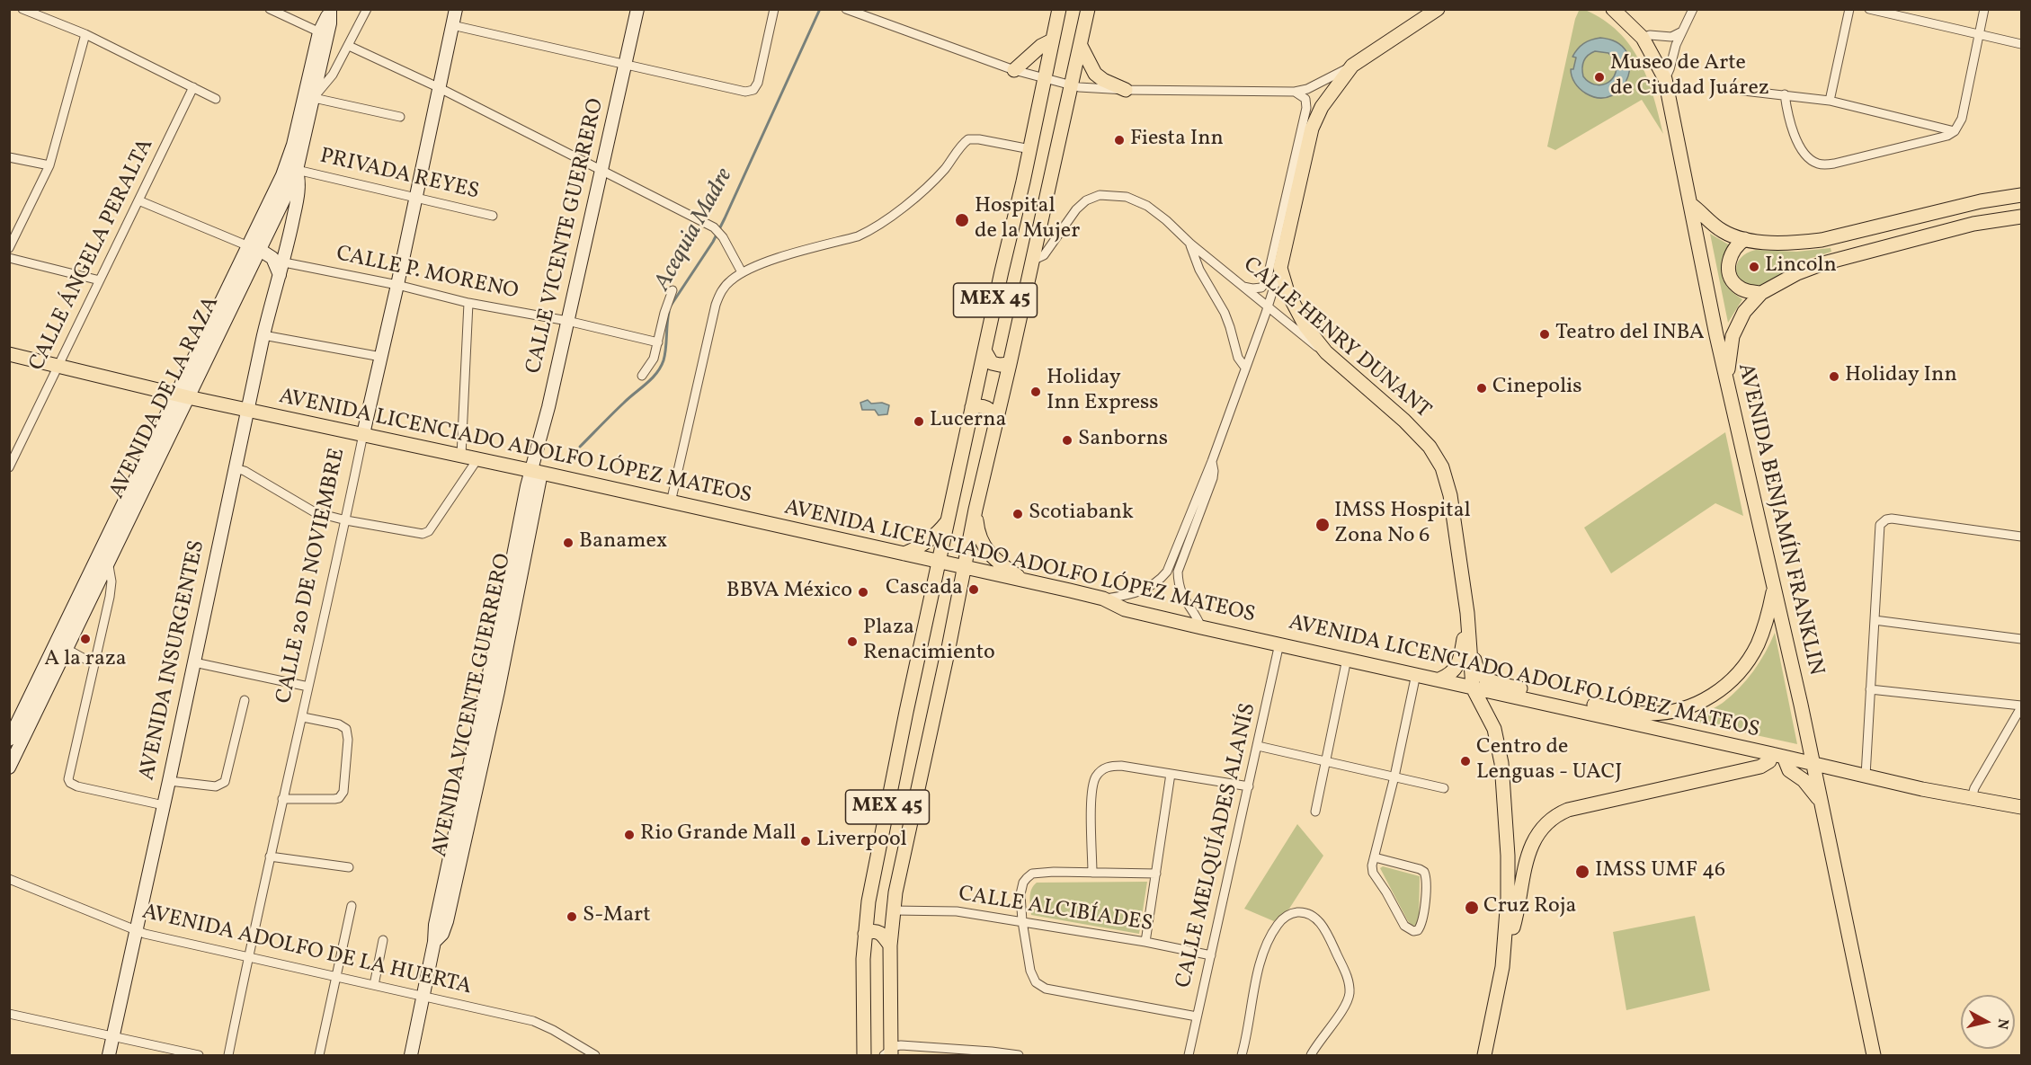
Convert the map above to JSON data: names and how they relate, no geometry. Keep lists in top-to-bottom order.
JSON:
{
  "streets": {
    "main road": [
      "CALLE VICENTE GUERRERO",
      "MEX 45",
      "CALLE HENRY DUNANT",
      "AVENIDA DE LA RAZA",
      "AVENIDA LICENCIADO ADOLFO LÓPEZ MATEOS",
      "AVENIDA BENJAMÍN FRANKLIN",
      "CALLE 20 DE NOVIEMBRE",
      "AVENIDA INSURGENTES",
      "AVENIDA VICENTE GUERRERO"
    ],
    "street": [
      "PRIVADA REYES",
      "CALLE ÁNGELA PERALTA",
      "CALLE P. MORENO",
      "CALLE MELQUÍADES ALANÍS",
      "CALLE ALCIBÍADES",
      "AVENIDA ADOLFO DE LA HUERTA"
    ]
  },
  "crossings": [
    ["PRIVADA REYES", "AVENIDA DE LA RAZA"],
    ["PRIVADA REYES", "CALLE 20 DE NOVIEMBRE"],
    ["PRIVADA REYES", "AVENIDA INSURGENTES"],
    ["CALLE VICENTE GUERRERO", "CALLE P. MORENO"],
    ["CALLE VICENTE GUERRERO", "AVENIDA LICENCIADO ADOLFO LÓPEZ MATEOS"],
    ["CALLE VICENTE GUERRERO", "AVENIDA VICENTE GUERRERO"],
    ["CALLE ÁNGELA PERALTA", "AVENIDA LICENCIADO ADOLFO LÓPEZ MATEOS"],
    ["CALLE P. MORENO", "CALLE 20 DE NOVIEMBRE"],
    ["CALLE P. MORENO", "AVENIDA INSURGENTES"],
    ["MEX 45", "CALLE HENRY DUNANT"],
    ["MEX 45", "AVENIDA LICENCIADO ADOLFO LÓPEZ MATEOS"],
    ["MEX 45", "CALLE ALCIBÍADES"],
    ["CALLE HENRY DUNANT", "AVENIDA LICENCIADO ADOLFO LÓPEZ MATEOS"],
    ["AVENIDA DE LA RAZA", "AVENIDA LICENCIADO ADOLFO LÓPEZ MATEOS"],
    ["AVENIDA DE LA RAZA", "AVENIDA INSURGENTES"],
    ["AVENIDA LICENCIADO ADOLFO LÓPEZ MATEOS", "AVENIDA BENJAMÍN FRANKLIN"],
    ["AVENIDA LICENCIADO ADOLFO LÓPEZ MATEOS", "CALLE 20 DE NOVIEMBRE"],
    ["AVENIDA LICENCIADO ADOLFO LÓPEZ MATEOS", "AVENIDA INSURGENTES"],
    ["AVENIDA LICENCIADO ADOLFO LÓPEZ MATEOS", "AVENIDA VICENTE GUERRERO"],
    ["AVENIDA LICENCIADO ADOLFO LÓPEZ MATEOS", "CALLE MELQUÍADES ALANÍS"],
    ["CALLE 20 DE NOVIEMBRE", "AVENIDA ADOLFO DE LA HUERTA"],
    ["AVENIDA INSURGENTES", "AVENIDA ADOLFO DE LA HUERTA"],
    ["AVENIDA VICENTE GUERRERO", "AVENIDA ADOLFO DE LA HUERTA"],
    ["CALLE MELQUÍADES ALANÍS", "CALLE ALCIBÍADES"]
  ],
  "water": ["Acequia Madre"],
  "places": [
    "Museo de Arte de Ciudad Juárez",
    "Fiesta Inn",
    "Hospital de la Mujer",
    "Lincoln",
    "Teatro del INBA",
    "Holiday Inn",
    "Cinepolis",
    "Holiday Inn Express",
    "Lucerna",
    "Sanborns",
    "Scotiabank",
    "IMSS Hospital Zona No 6",
    "Banamex",
    "Cascada",
    "BBVA México",
    "A la raza",
    "Plaza Renacimiento",
    "Centro de Lenguas - UACJ",
    "Rio Grande Mall",
    "Liverpool",
    "IMSS UMF 46",
    "Cruz Roja",
    "S-Mart"
  ],
  "north": "right"
}
